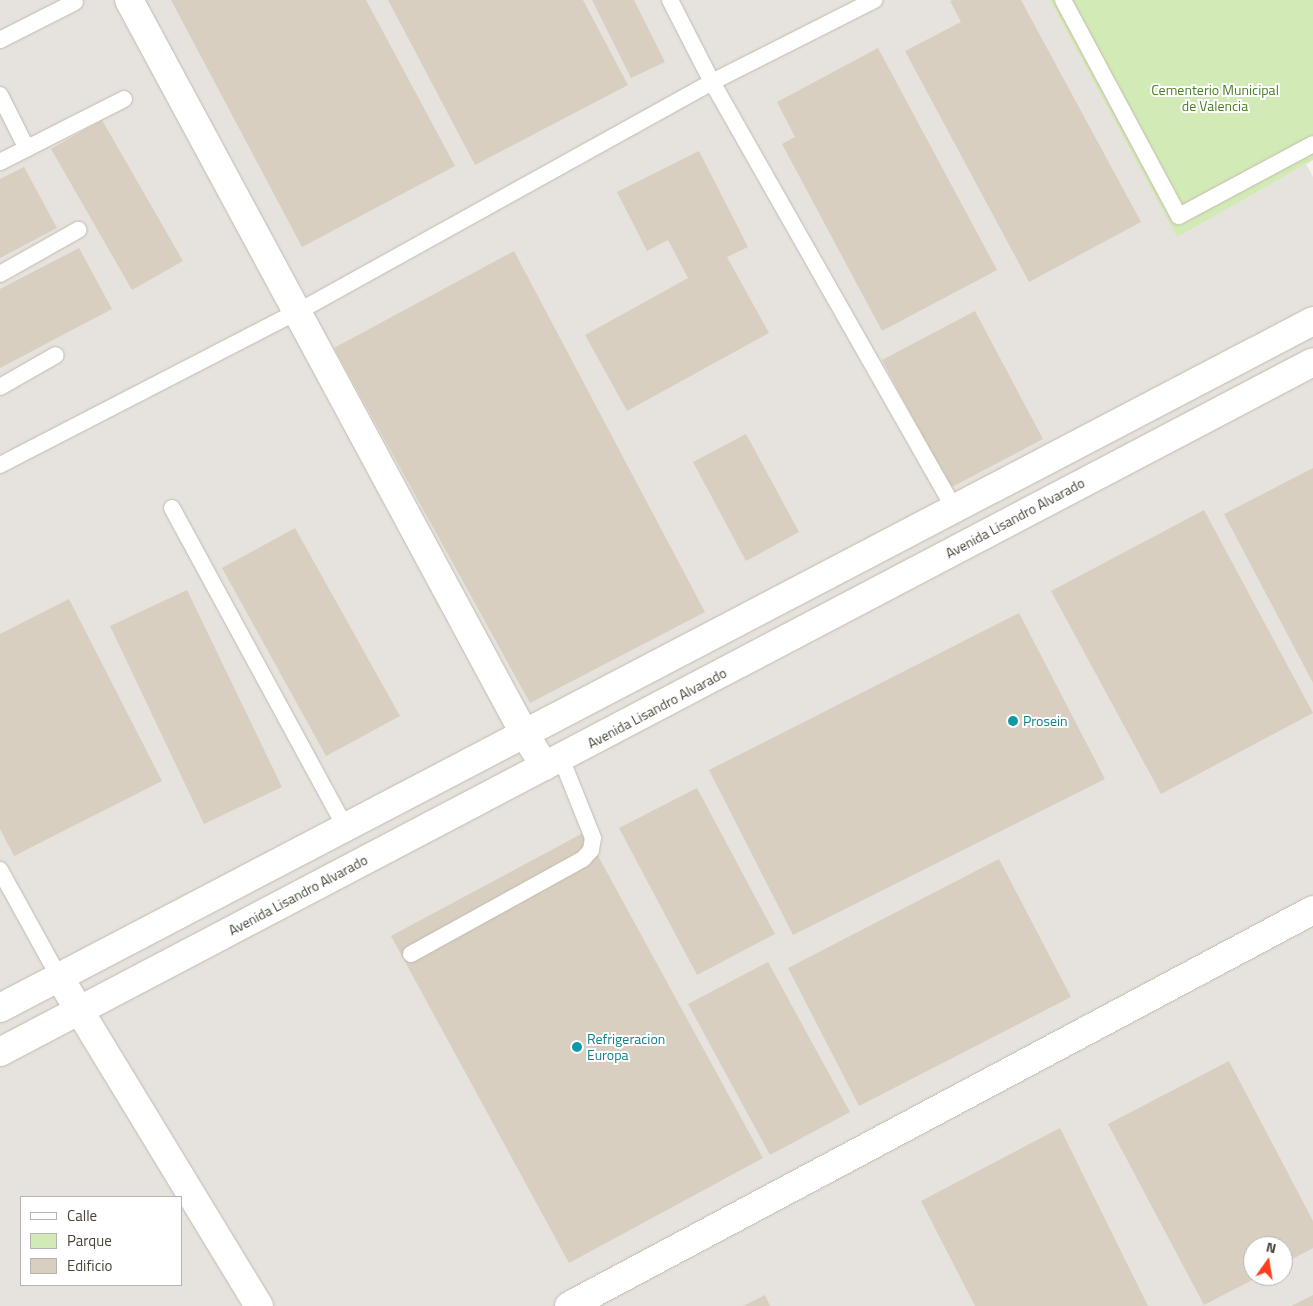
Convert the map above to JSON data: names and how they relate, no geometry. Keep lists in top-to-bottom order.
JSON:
{
  "streets": {
    "street": ["Avenida Lisandro Alvarado"]
  },
  "parks": ["Cementerio Municipal de Valencia"],
  "places": ["Prosein", "Refrigeracion Europa"],
  "legend": ["Calle", "Parque", "Edificio"],
  "north": "top"
}
